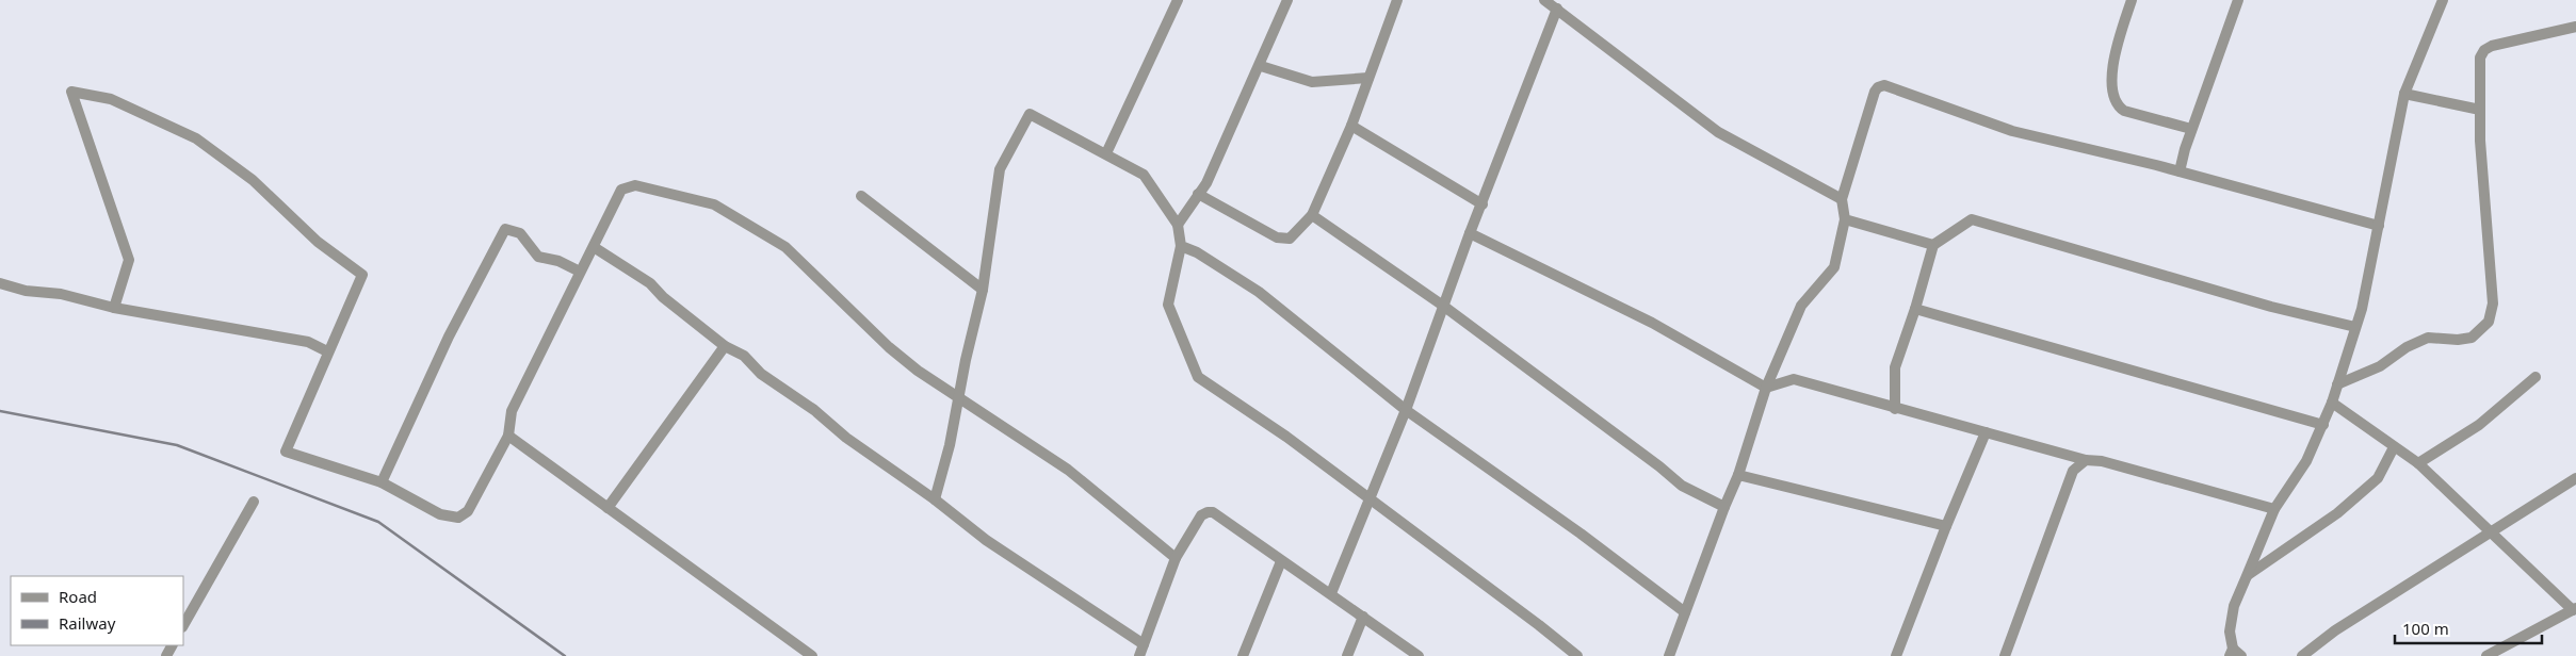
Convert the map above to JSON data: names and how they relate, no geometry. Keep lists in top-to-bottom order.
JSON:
{
  "legend": ["Road", "Railway"],
  "scale_bar": "100 m"
}
